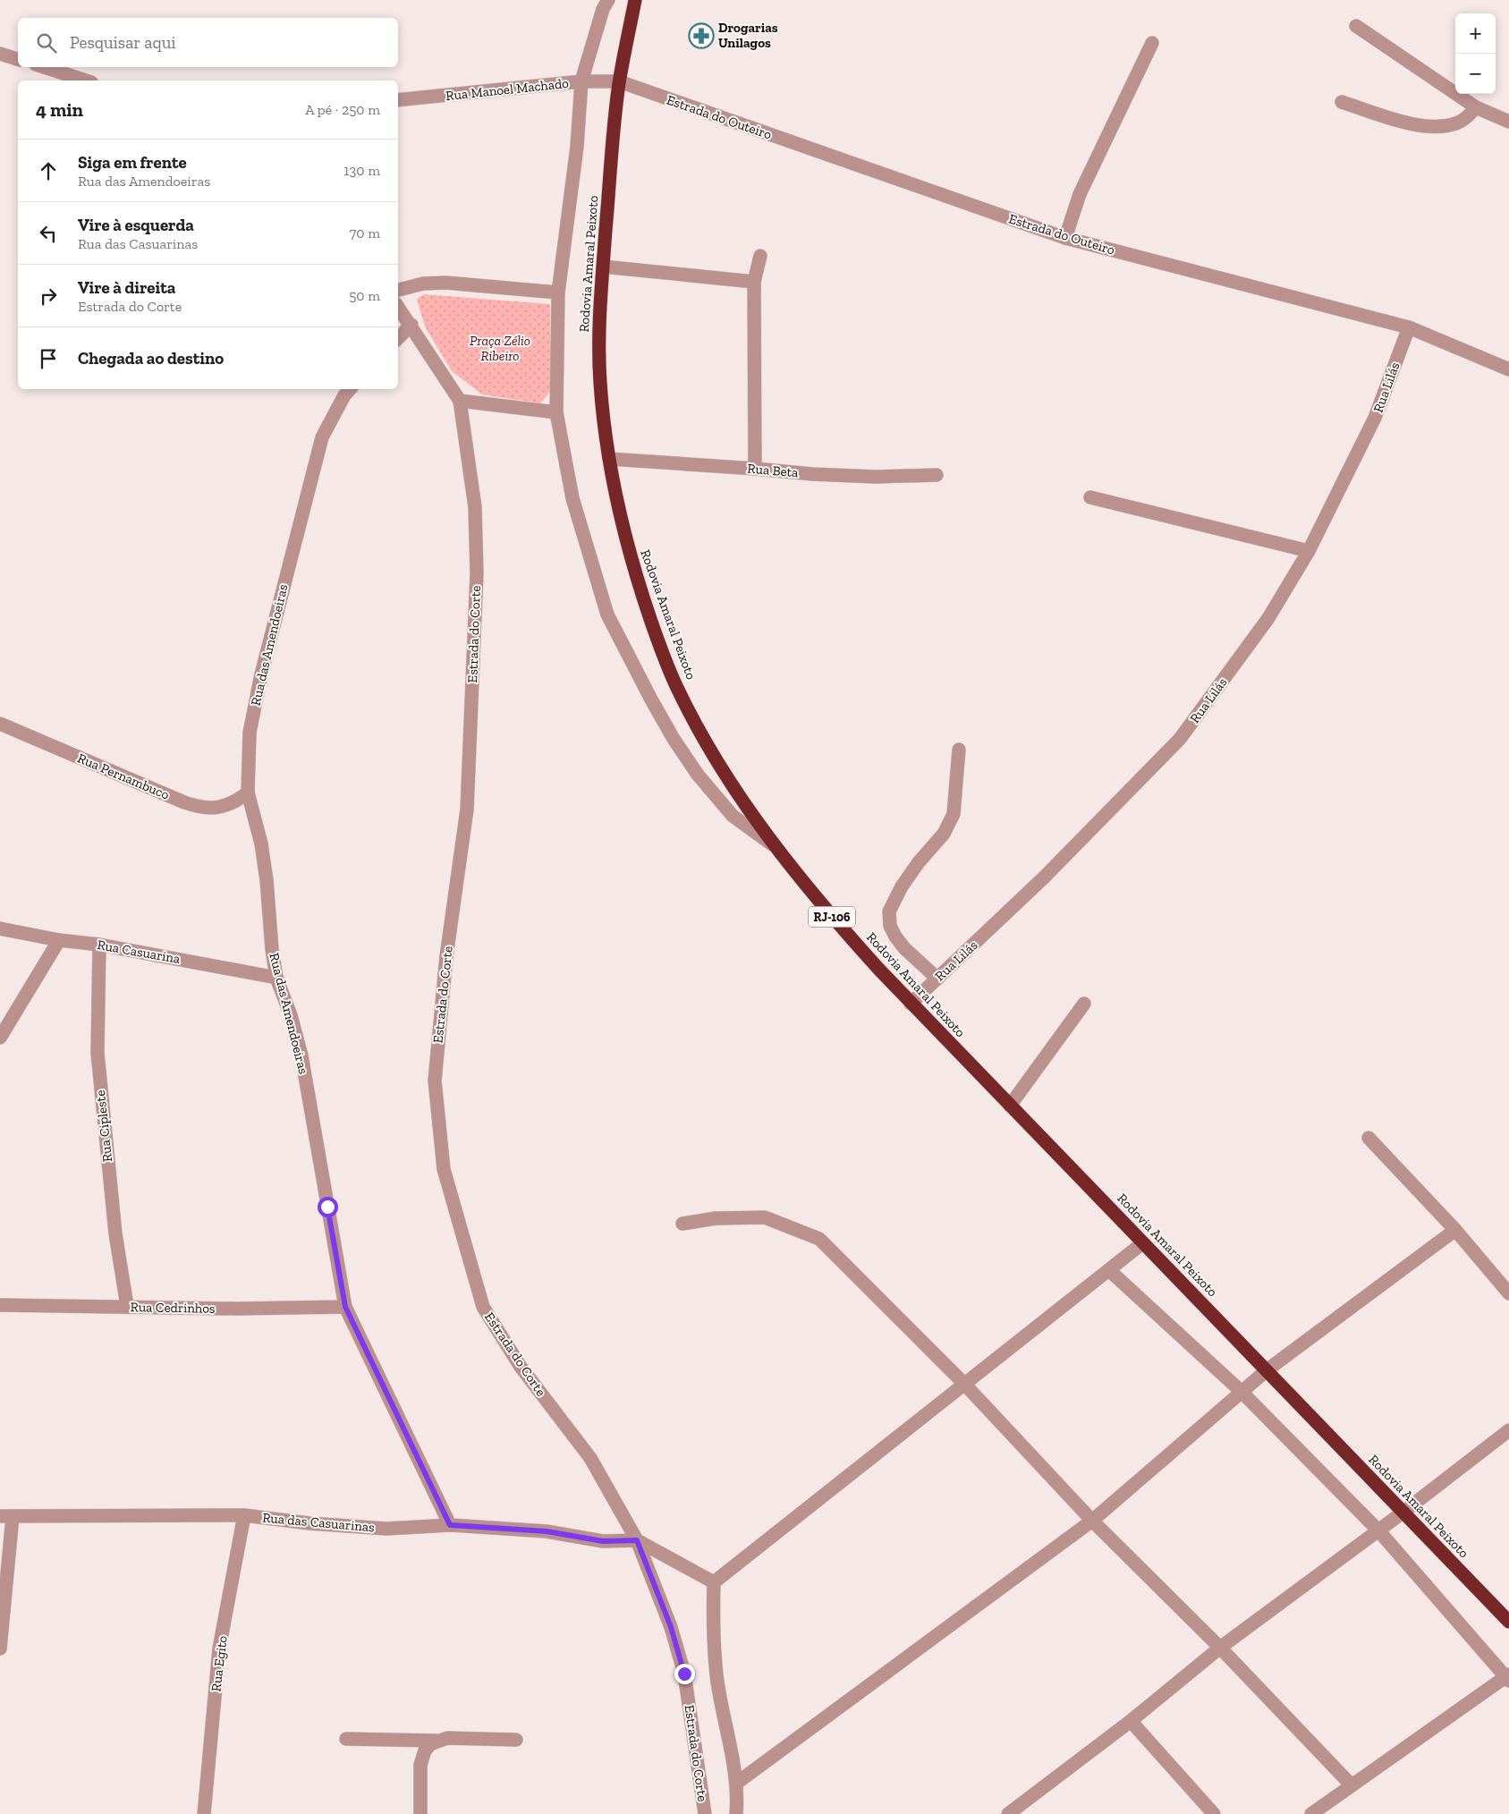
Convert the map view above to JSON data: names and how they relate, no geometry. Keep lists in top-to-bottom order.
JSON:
{
  "streets": {
    "highway": ["Rodovia Amaral Peixoto", "RJ-106"],
    "street": [
      "Rua Manoel Machado",
      "Estrada do Outeiro",
      "Rua Lilás",
      "Rua Beta",
      "Estrada do Corte",
      "Rua das Amendoeiras",
      "Rua Pernambuco",
      "Rua Casuarina",
      "Rua Cipleste",
      "Rua Cedrinhos",
      "Rua das Casuarinas",
      "Rua Egito"
    ]
  },
  "crossings": [
    ["Rua Manoel Machado", "Estrada do Outeiro"],
    ["Rua Manoel Machado", "Rodovia Amaral Peixoto"],
    ["Estrada do Outeiro", "Rodovia Amaral Peixoto"],
    ["Estrada do Outeiro", "Rua Lilás"],
    ["Rodovia Amaral Peixoto", "Rua Lilás"],
    ["Rodovia Amaral Peixoto", "Rua Beta"],
    ["Estrada do Corte", "Rua das Casuarinas"],
    ["Rua das Amendoeiras", "Rua Pernambuco"],
    ["Rua das Amendoeiras", "Rua Casuarina"],
    ["Rua das Amendoeiras", "Rua Cedrinhos"],
    ["Rua das Amendoeiras", "Rua das Casuarinas"],
    ["Rua Casuarina", "Rua Cipleste"],
    ["Rua Cipleste", "Rua Cedrinhos"],
    ["Rua das Casuarinas", "Rua Egito"]
  ],
  "parks": ["Praça Zélio Ribeiro"],
  "places": {
    "pharmacy": ["Drogarias Unilagos"]
  },
  "page": {
    "map_buttons": ["+", "−"],
    "search": "Pesquisar aqui",
    "heading": ["4 min", "A pé · 250 m"],
    "list": [
      ["Siga em frente", "Rua das Amendoeiras", "130 m"],
      ["Vire à esquerda", "Rua das Casuarinas", "70 m"],
      ["Vire à direita", "Estrada do Corte", "50 m"],
      "Chegada ao destino"
    ]
  }
}
